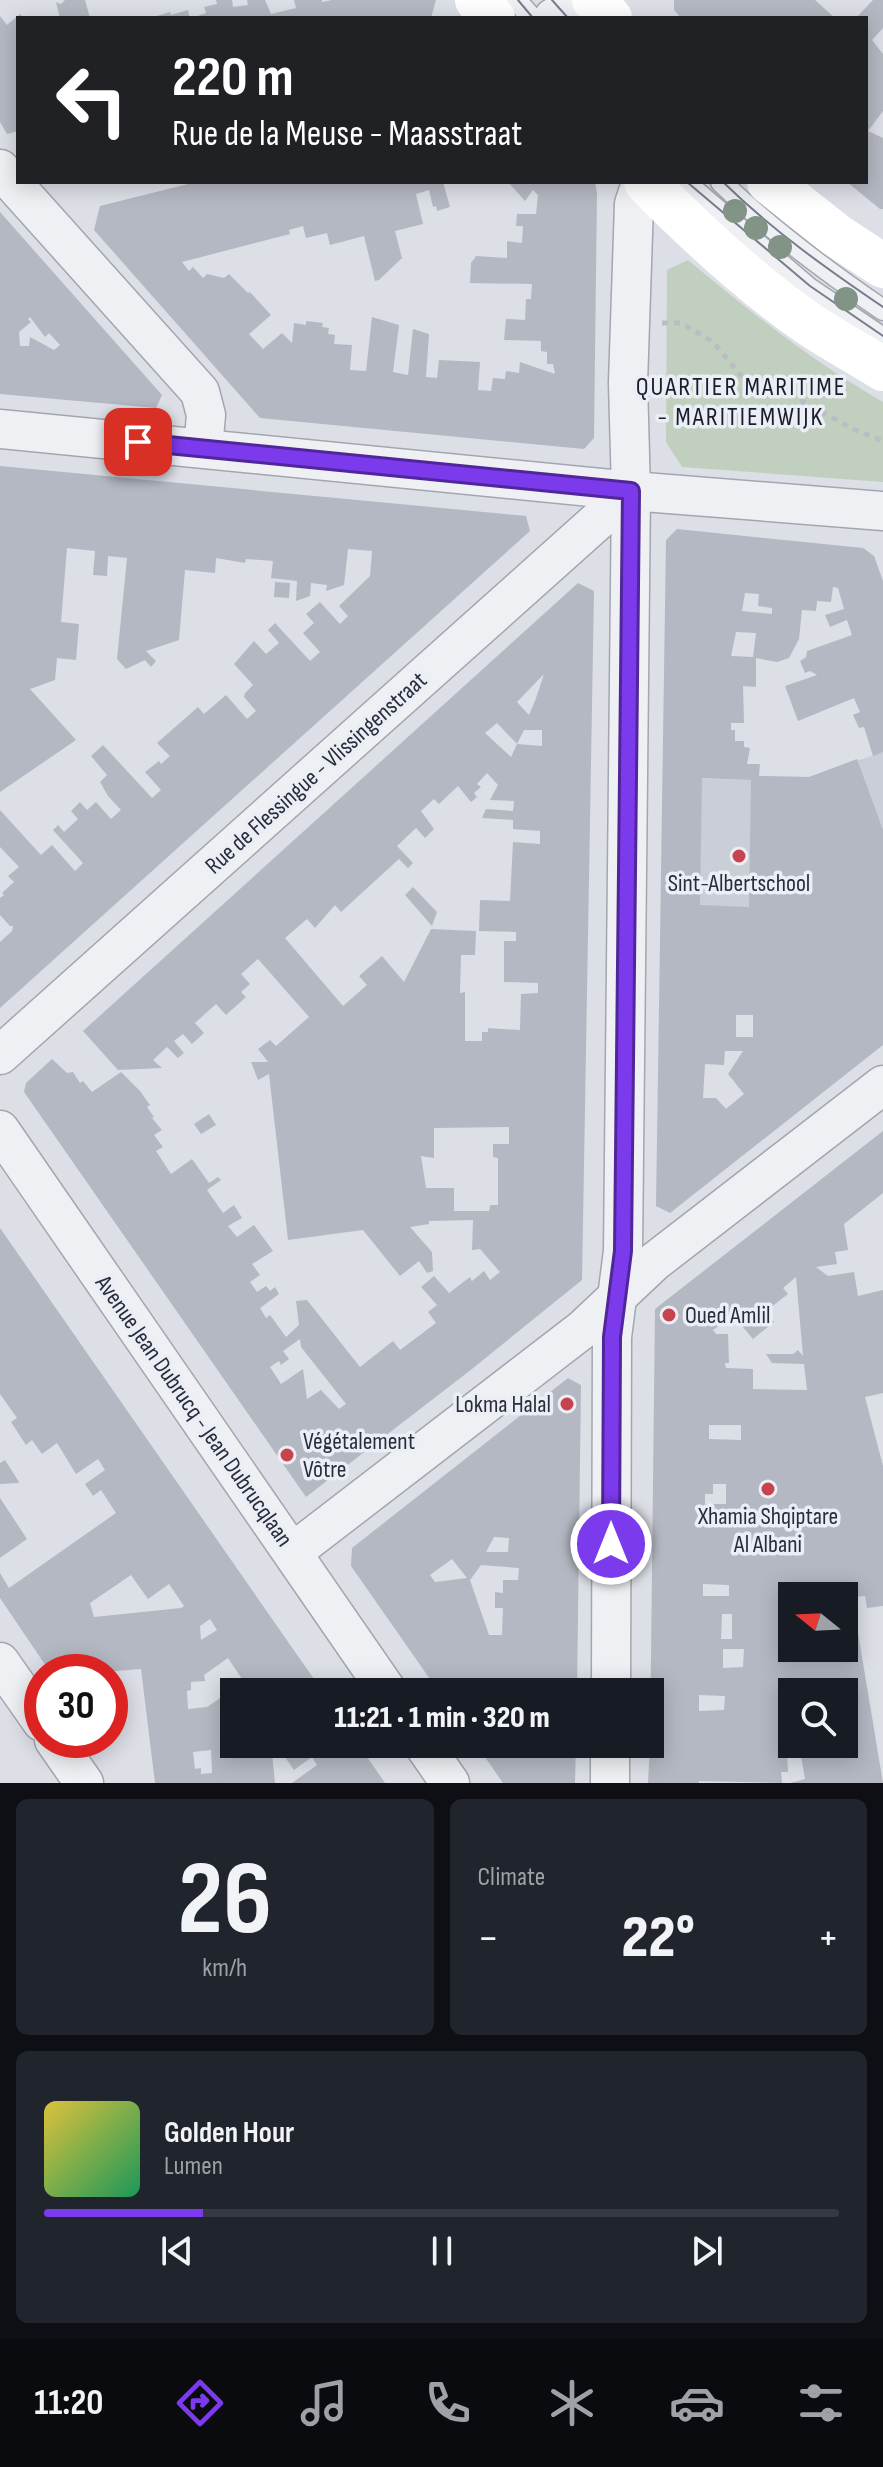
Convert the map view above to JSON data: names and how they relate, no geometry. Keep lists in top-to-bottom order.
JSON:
{
  "streets": {
    "street": ["Rue de Flessingue - Vlissingenstraat", "Avenue Jean Dubrucq - Jean Dubrucqlaan"]
  },
  "districts": ["QUARTIER MARITIME - MARITIEMWIJK"],
  "places": [
    "Sint-Albertschool",
    "Oued Amlil",
    "Lokma Halal",
    "Végétalement Vôtre",
    "Xhamia Shqiptare Al Albani"
  ],
  "north": "left",
  "page": {
    "turn": ["220 m", "Rue de la Meuse - Maasstraat"],
    "limit": "30",
    "trip": "11:21 · 1 min · 320 m",
    "tile": [
      ["26", "km/h"],
      "Climate"
    ],
    "heat": ["−", "22°", "+"],
    "song": ["Golden Hour", "Lumen"],
    "tabs": "11:20"
  }
}
